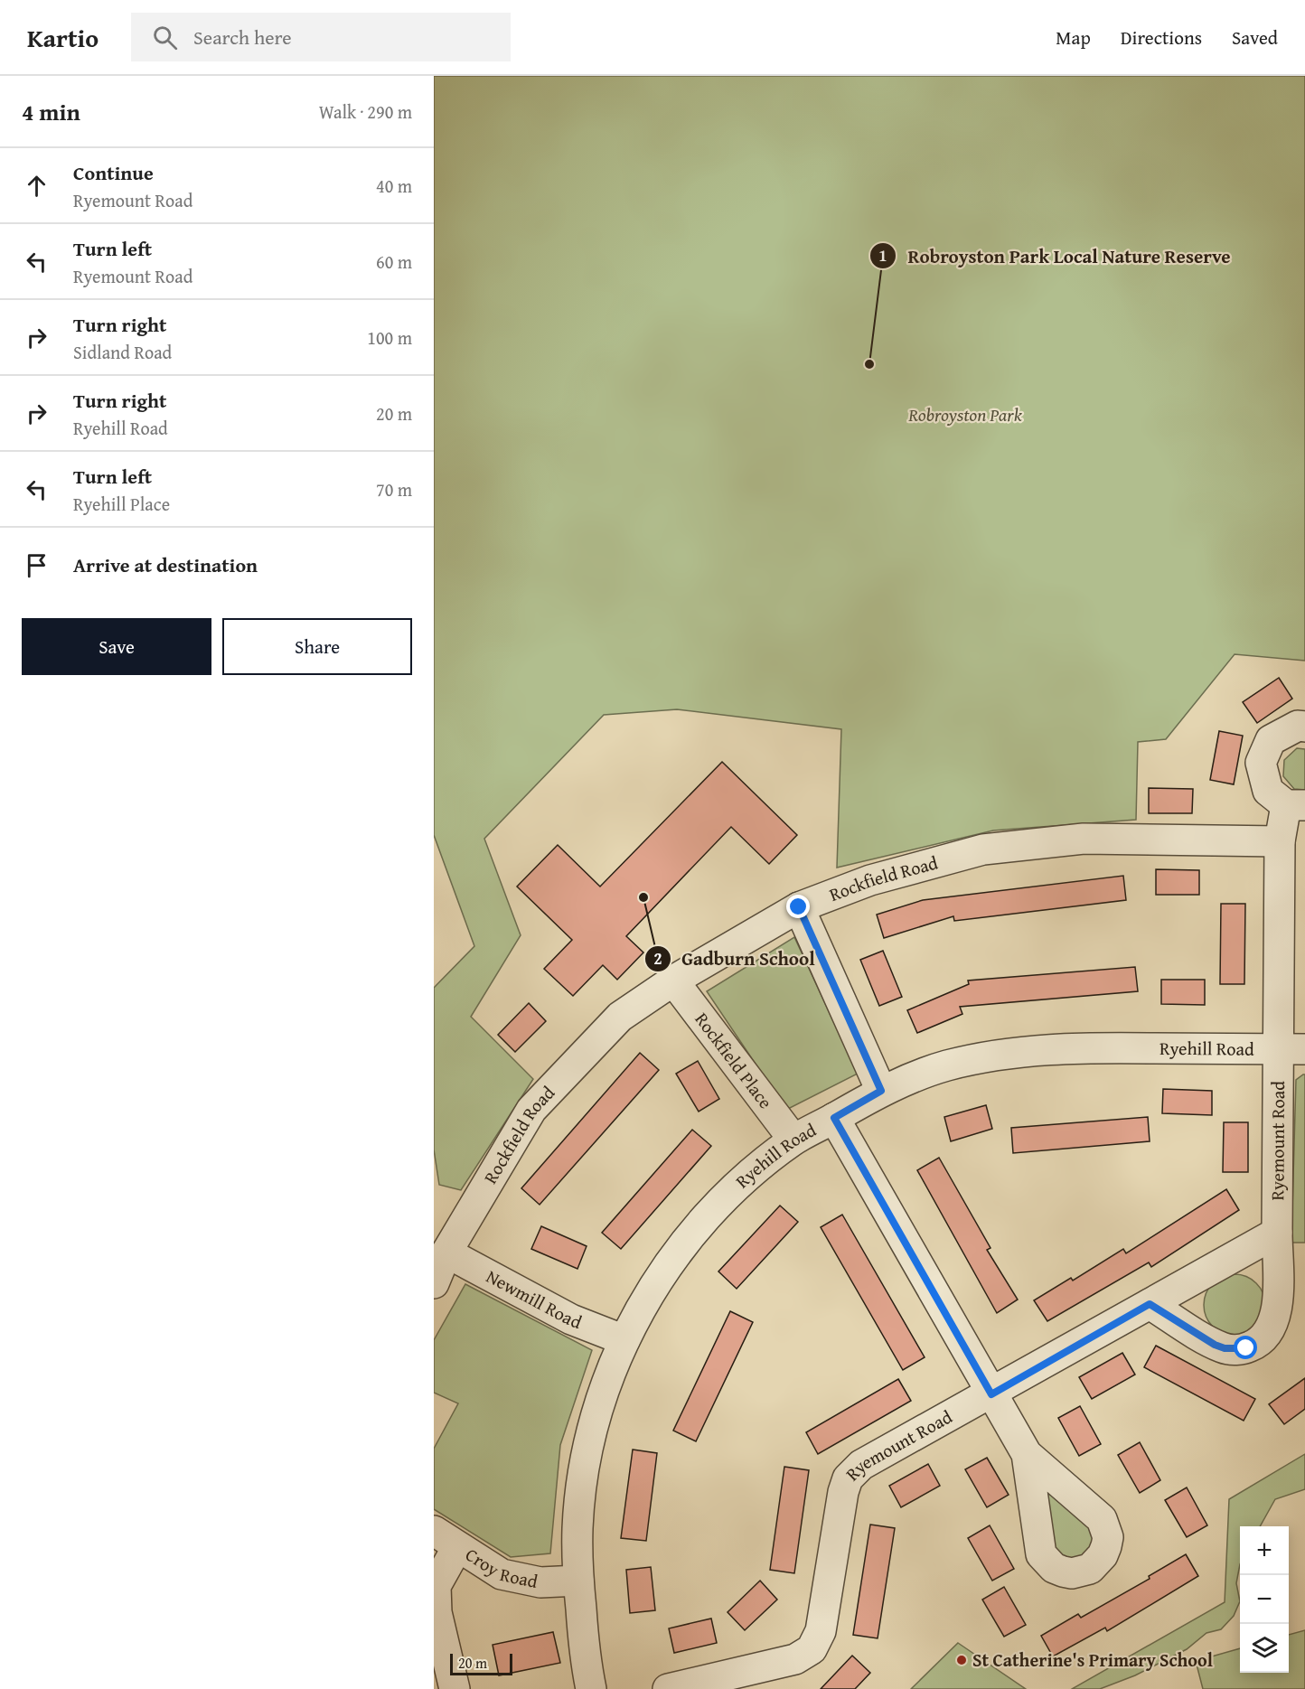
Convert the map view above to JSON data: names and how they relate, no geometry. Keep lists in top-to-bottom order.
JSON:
{
  "streets": {
    "street": [
      "Rockfield Road",
      "Ryehill Road",
      "Rockfield Place",
      "Ryemount Road",
      "Newmill Road",
      "Croy Road"
    ]
  },
  "crossings": [
    ["Rockfield Road", "Rockfield Place"],
    ["Rockfield Road", "Newmill Road"],
    ["Ryehill Road", "Rockfield Place"],
    ["Ryehill Road", "Ryemount Road"],
    ["Ryehill Road", "Newmill Road"],
    ["Ryehill Road", "Croy Road"]
  ],
  "parks": ["Robroyston Park"],
  "places": ["Robroyston Park Local Nature Reserve", "Gadburn School", "St Catherine's Primary School"],
  "scale_bar": "20 m",
  "page": {
    "header": "Kartio",
    "search": "Search here",
    "nav": ["Map", "Directions", "Saved"],
    "heading": ["4 min", "Walk · 290 m"],
    "list": [
      ["Continue", "Ryemount Road", "40 m"],
      ["Turn left", "Ryemount Road", "60 m"],
      ["Turn right", "Sidland Road", "100 m"],
      ["Turn right", "Ryehill Road", "20 m"],
      ["Turn left", "Ryehill Place", "70 m"],
      "Arrive at destination"
    ],
    "buttons": ["Save", "Share"],
    "map_buttons": ["+", "−"],
    "scale": "20 m"
  }
}
